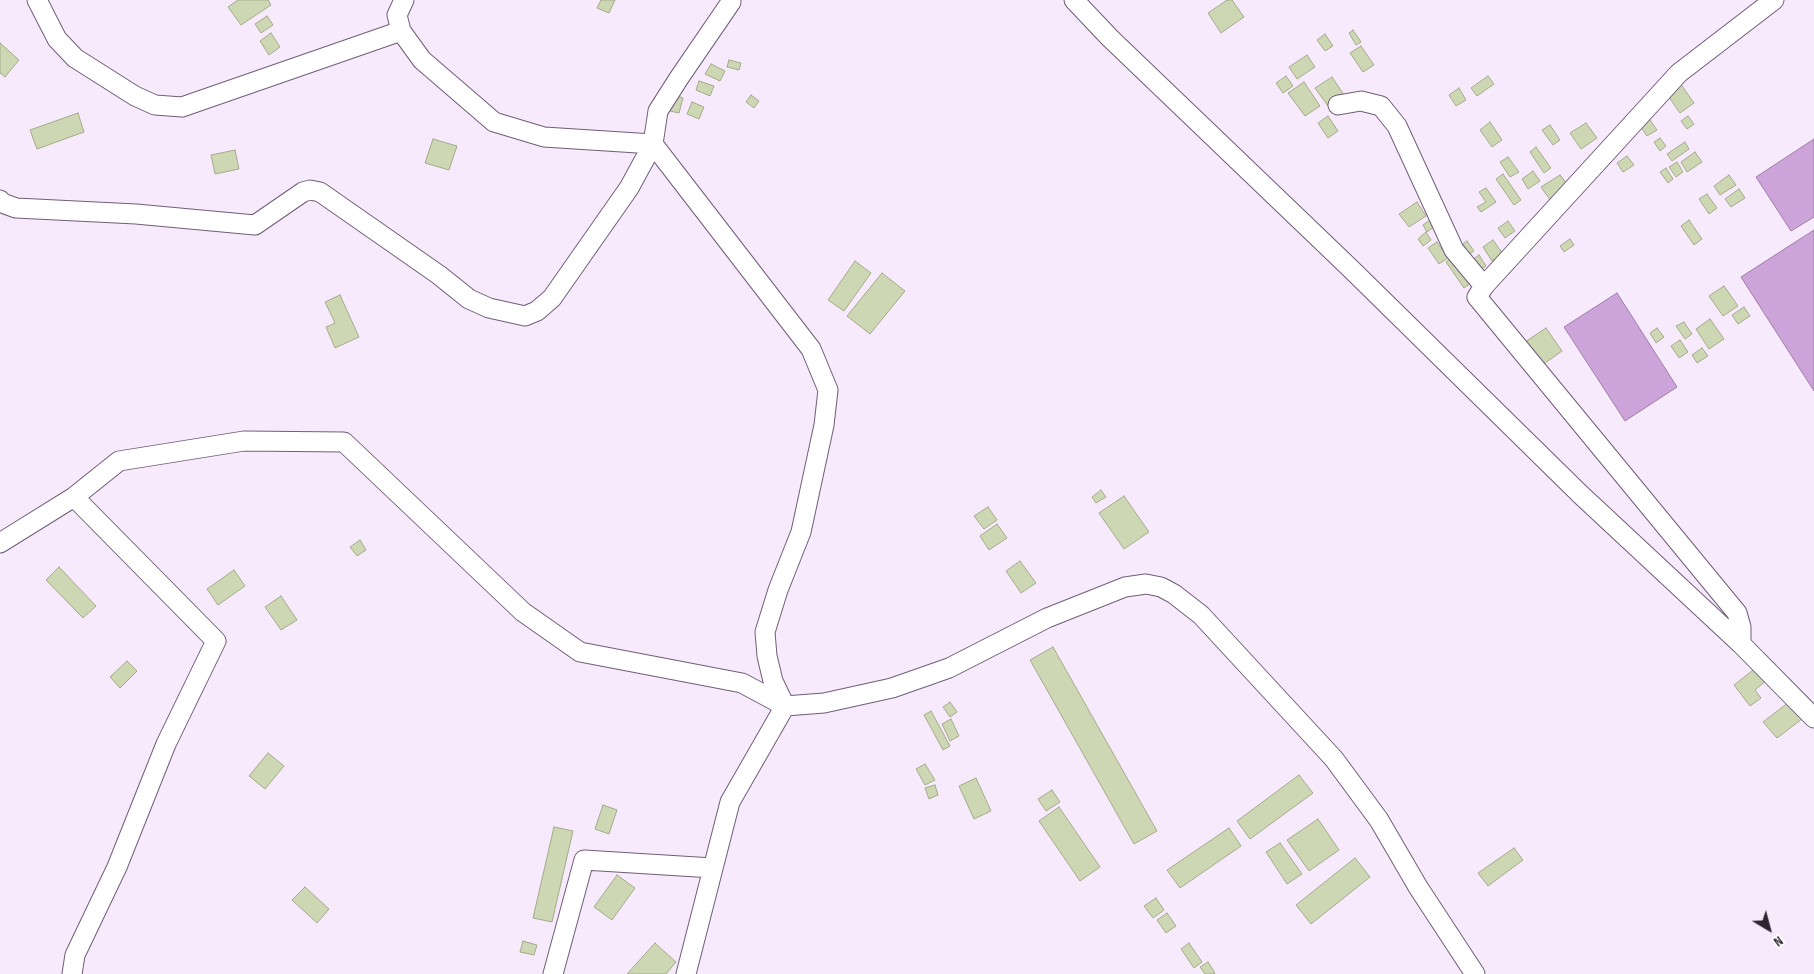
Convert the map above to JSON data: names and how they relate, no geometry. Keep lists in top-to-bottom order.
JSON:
{
  "north": "bottom right"
}
